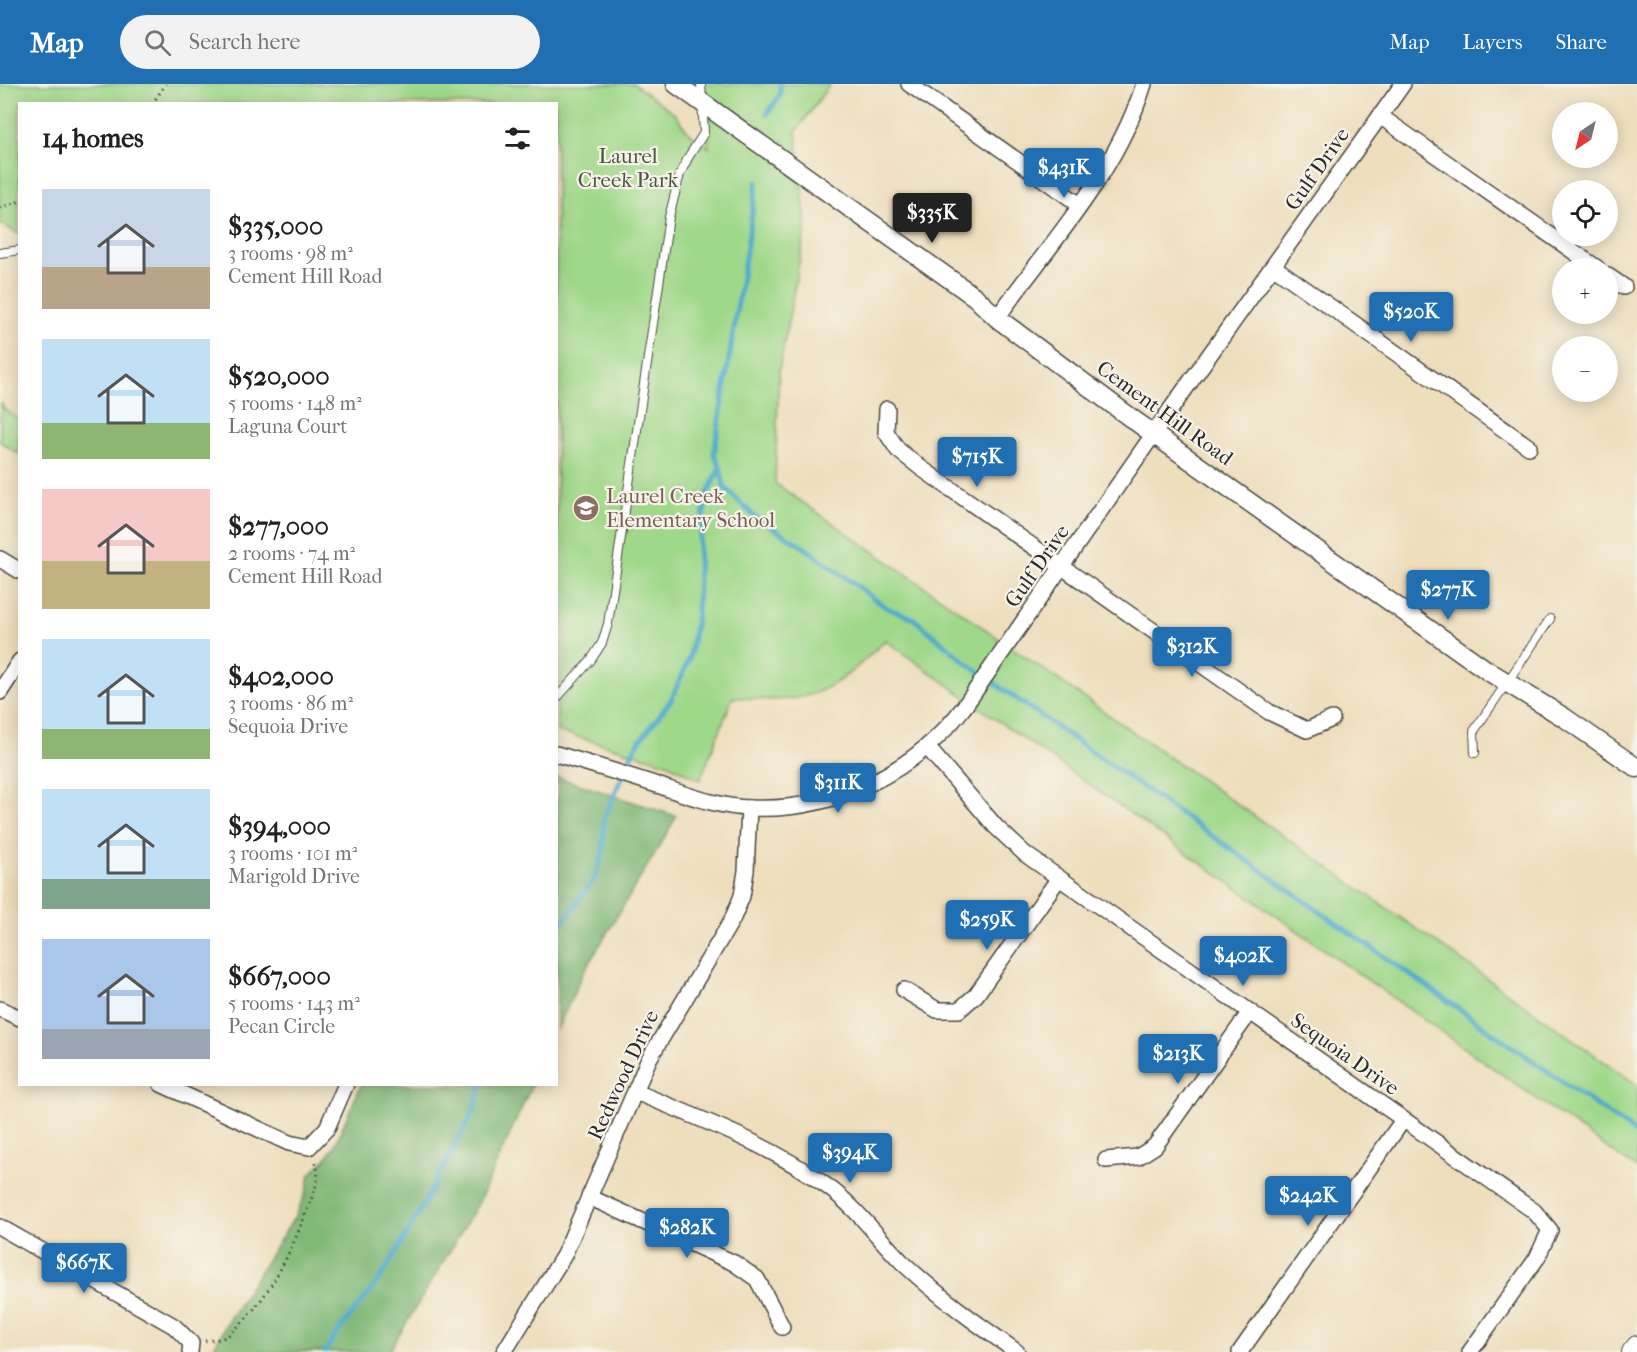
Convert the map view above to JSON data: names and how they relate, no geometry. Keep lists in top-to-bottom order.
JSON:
{
  "streets": {
    "street": [
      "Gulf Drive",
      "Cement Hill Road",
      "Sequoia Drive",
      "Redwood Drive"
    ]
  },
  "crossings": [
    ["Gulf Drive", "Cement Hill Road"],
    ["Gulf Drive", "Sequoia Drive"],
    ["Gulf Drive", "Redwood Drive"]
  ],
  "parks": ["Laurel Creek Park"],
  "places": {
    "school or university": ["Laurel Creek Elementary School"]
  },
  "north": "bottom left",
  "page": {
    "header": "Map",
    "search": "Search here",
    "nav": ["Map", "Layers", "Share"],
    "map_buttons": ["+", "−"],
    "heading": "14 homes",
    "price": [
      "$431K",
      "$335K",
      "$520K",
      "$715K",
      "$277K",
      "$312K",
      "$311K",
      "$259K",
      "$402K",
      "$213K",
      "$394K",
      "$242K",
      "$282K",
      "$667K"
    ],
    "list": [
      {
        "name": "$335,000",
        "note": "3 rooms · 98 m² · Cement Hill Road"
      },
      {
        "name": "$520,000",
        "note": "5 rooms · 148 m² · Laguna Court"
      },
      {
        "name": "$277,000",
        "note": "2 rooms · 74 m² · Cement Hill Road"
      },
      {
        "name": "$402,000",
        "note": "3 rooms · 86 m² · Sequoia Drive"
      },
      {
        "name": "$394,000",
        "note": "3 rooms · 101 m² · Marigold Drive"
      },
      {
        "name": "$667,000",
        "note": "5 rooms · 143 m² · Pecan Circle"
      }
    ]
  }
}
